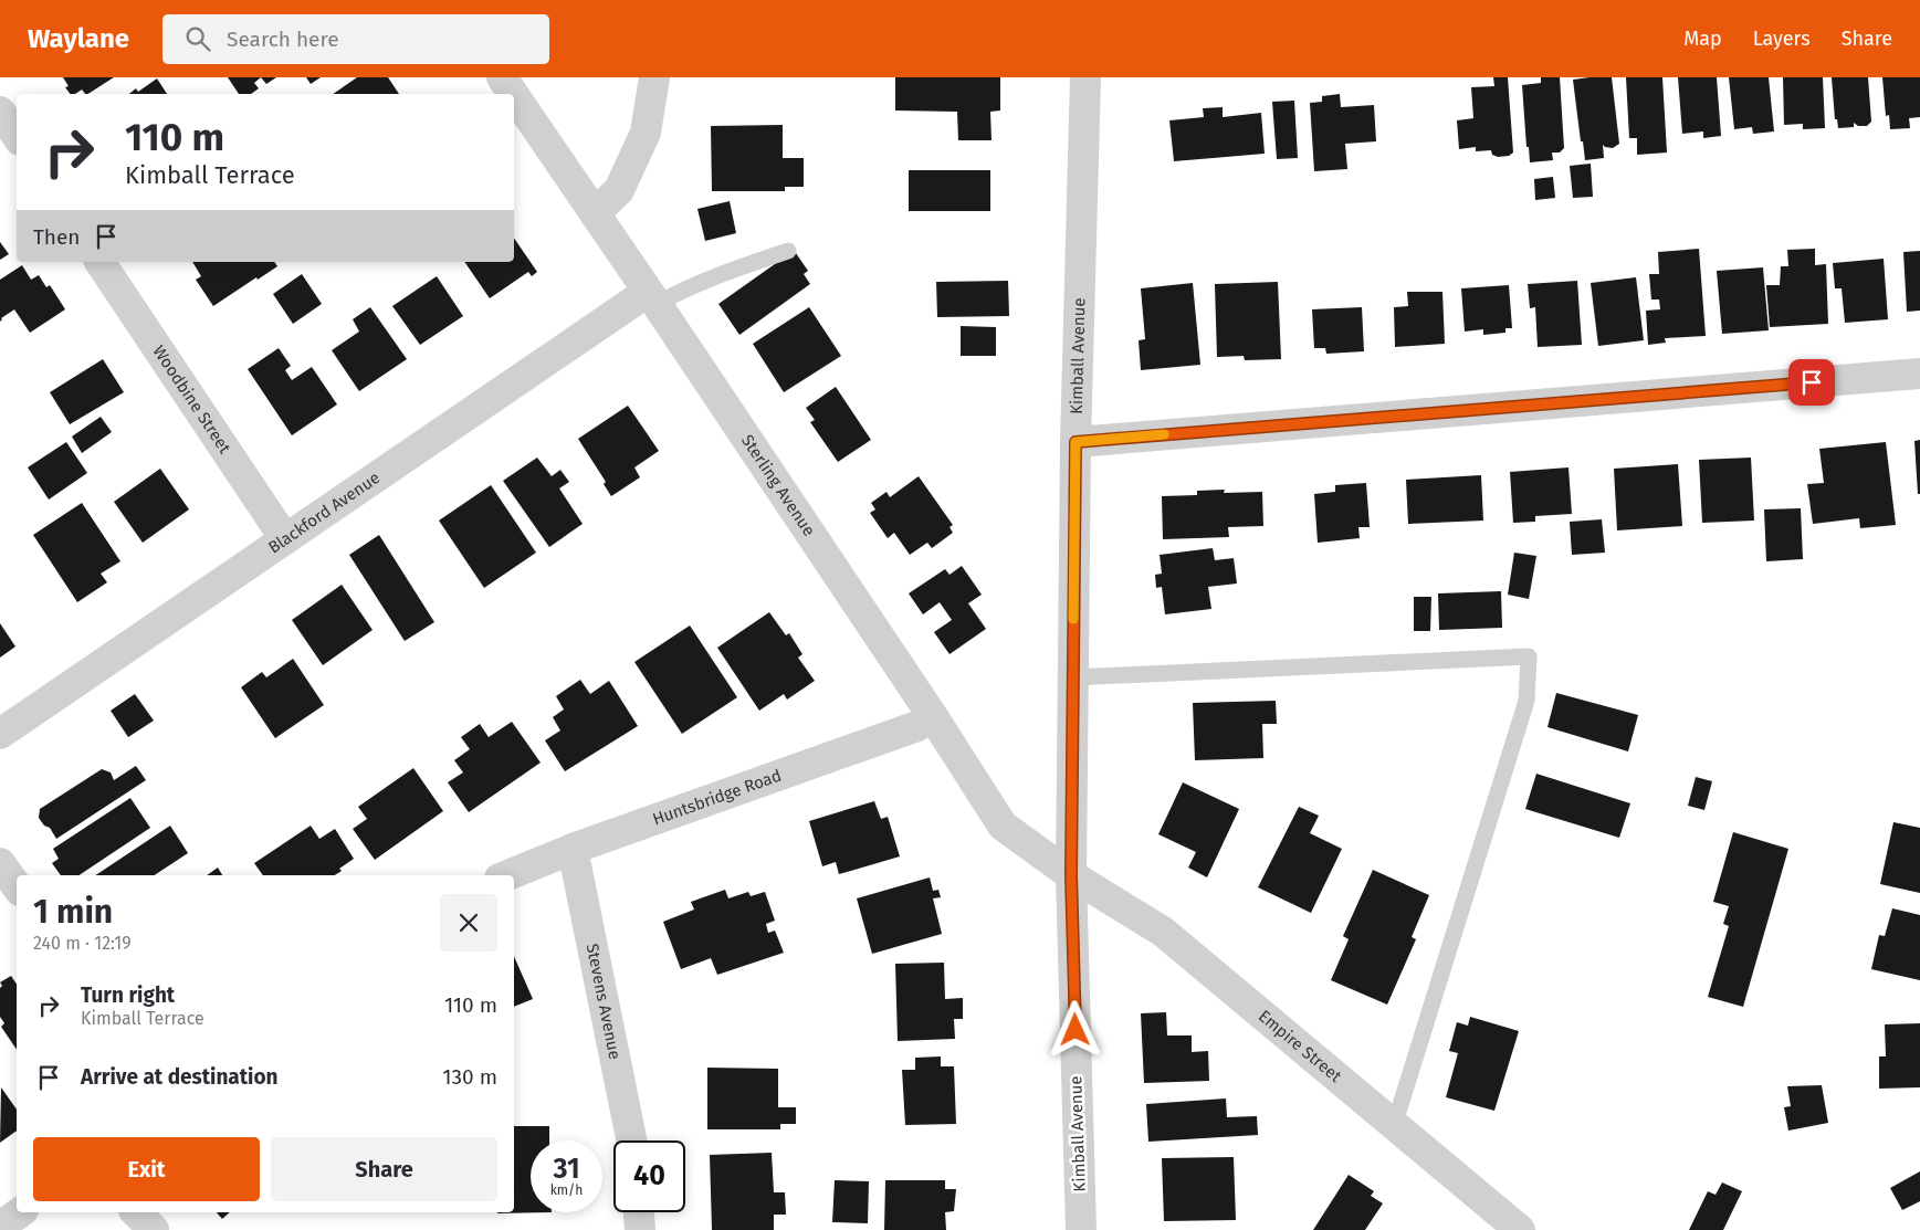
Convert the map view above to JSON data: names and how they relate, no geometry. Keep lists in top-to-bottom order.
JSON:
{
  "streets": {
    "street": [
      "Kimball Avenue",
      "Woodbine Street",
      "Sterling Avenue",
      "Blackford Avenue",
      "Huntsbridge Road",
      "Stevens Avenue",
      "Empire Street"
    ]
  },
  "crossings": [
    ["Kimball Avenue", "Sterling Avenue"],
    ["Kimball Avenue", "Empire Street"],
    ["Woodbine Street", "Blackford Avenue"],
    ["Sterling Avenue", "Blackford Avenue"],
    ["Sterling Avenue", "Huntsbridge Road"],
    ["Sterling Avenue", "Empire Street"],
    ["Huntsbridge Road", "Stevens Avenue"]
  ],
  "page": {
    "header": "Waylane",
    "search": "Search here",
    "nav": ["Map", "Layers", "Share"],
    "turn": ["110 m", "Kimball Terrace"],
    "then": "Then",
    "heading": ["1 min", "240 m · 12:19"],
    "list": [
      {
        "name": "Turn right",
        "note": "Kimball Terrace",
        "value": "110 m"
      },
      {
        "name": "Arrive at destination",
        "value": "130 m"
      }
    ],
    "buttons": ["Exit", "Share"],
    "speed": "31 km/h",
    "limit": "40"
  }
}
